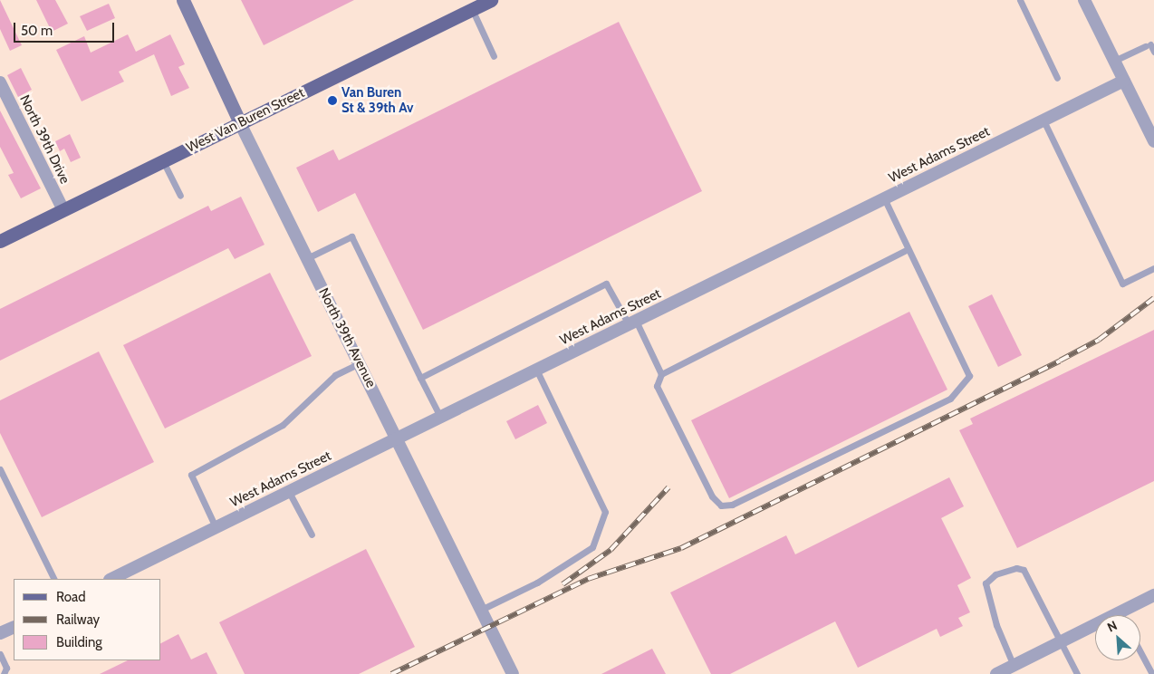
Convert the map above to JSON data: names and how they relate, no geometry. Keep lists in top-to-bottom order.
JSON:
{
  "streets": {
    "main road": ["West Van Buren Street"],
    "street": ["North 39th Drive", "West Adams Street", "North 39th Avenue"]
  },
  "crossings": [
    ["West Van Buren Street", "North 39th Drive"],
    ["West Van Buren Street", "North 39th Avenue"],
    ["West Adams Street", "North 39th Avenue"]
  ],
  "places": ["Van Buren St & 39th Av"],
  "legend": ["Road", "Railway", "Building"],
  "scale_bar": "50 m",
  "north": "top left"
}
